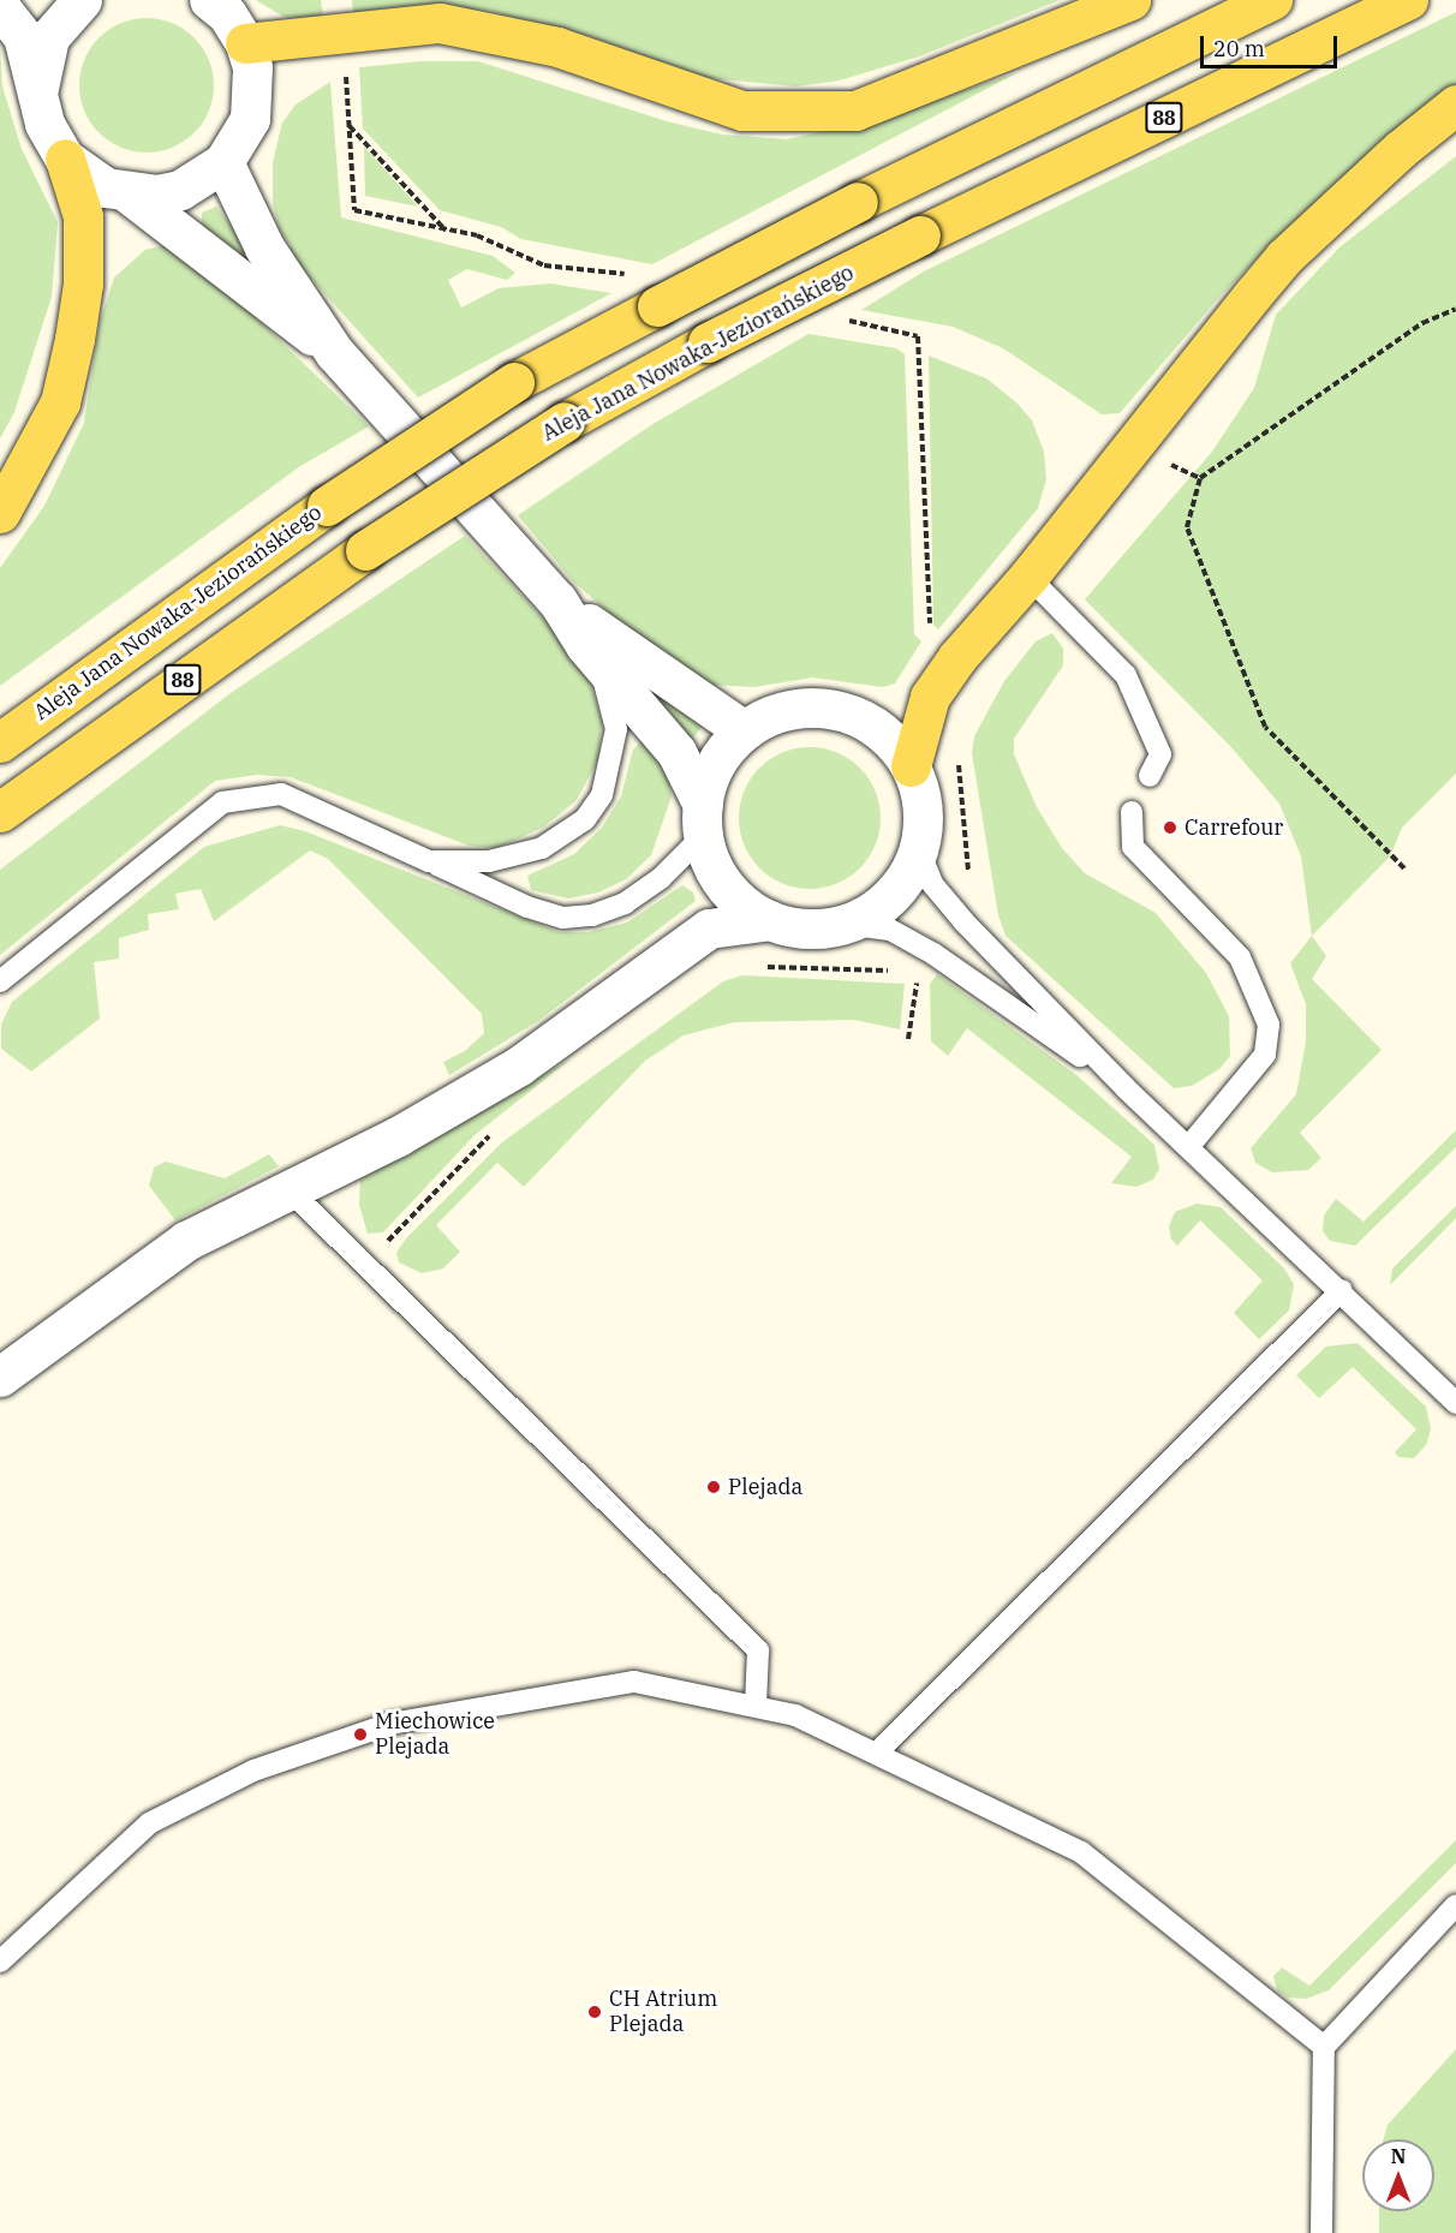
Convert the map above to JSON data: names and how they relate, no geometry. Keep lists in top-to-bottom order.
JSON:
{
  "streets": {
    "main road": ["88", "Aleja Jana Nowaka-Jeziorańskiego"]
  },
  "places": [
    "Carrefour",
    "Plejada",
    "Miechowice Plejada",
    "CH Atrium Plejada"
  ],
  "scale_bar": "20 m",
  "north": "top"
}
